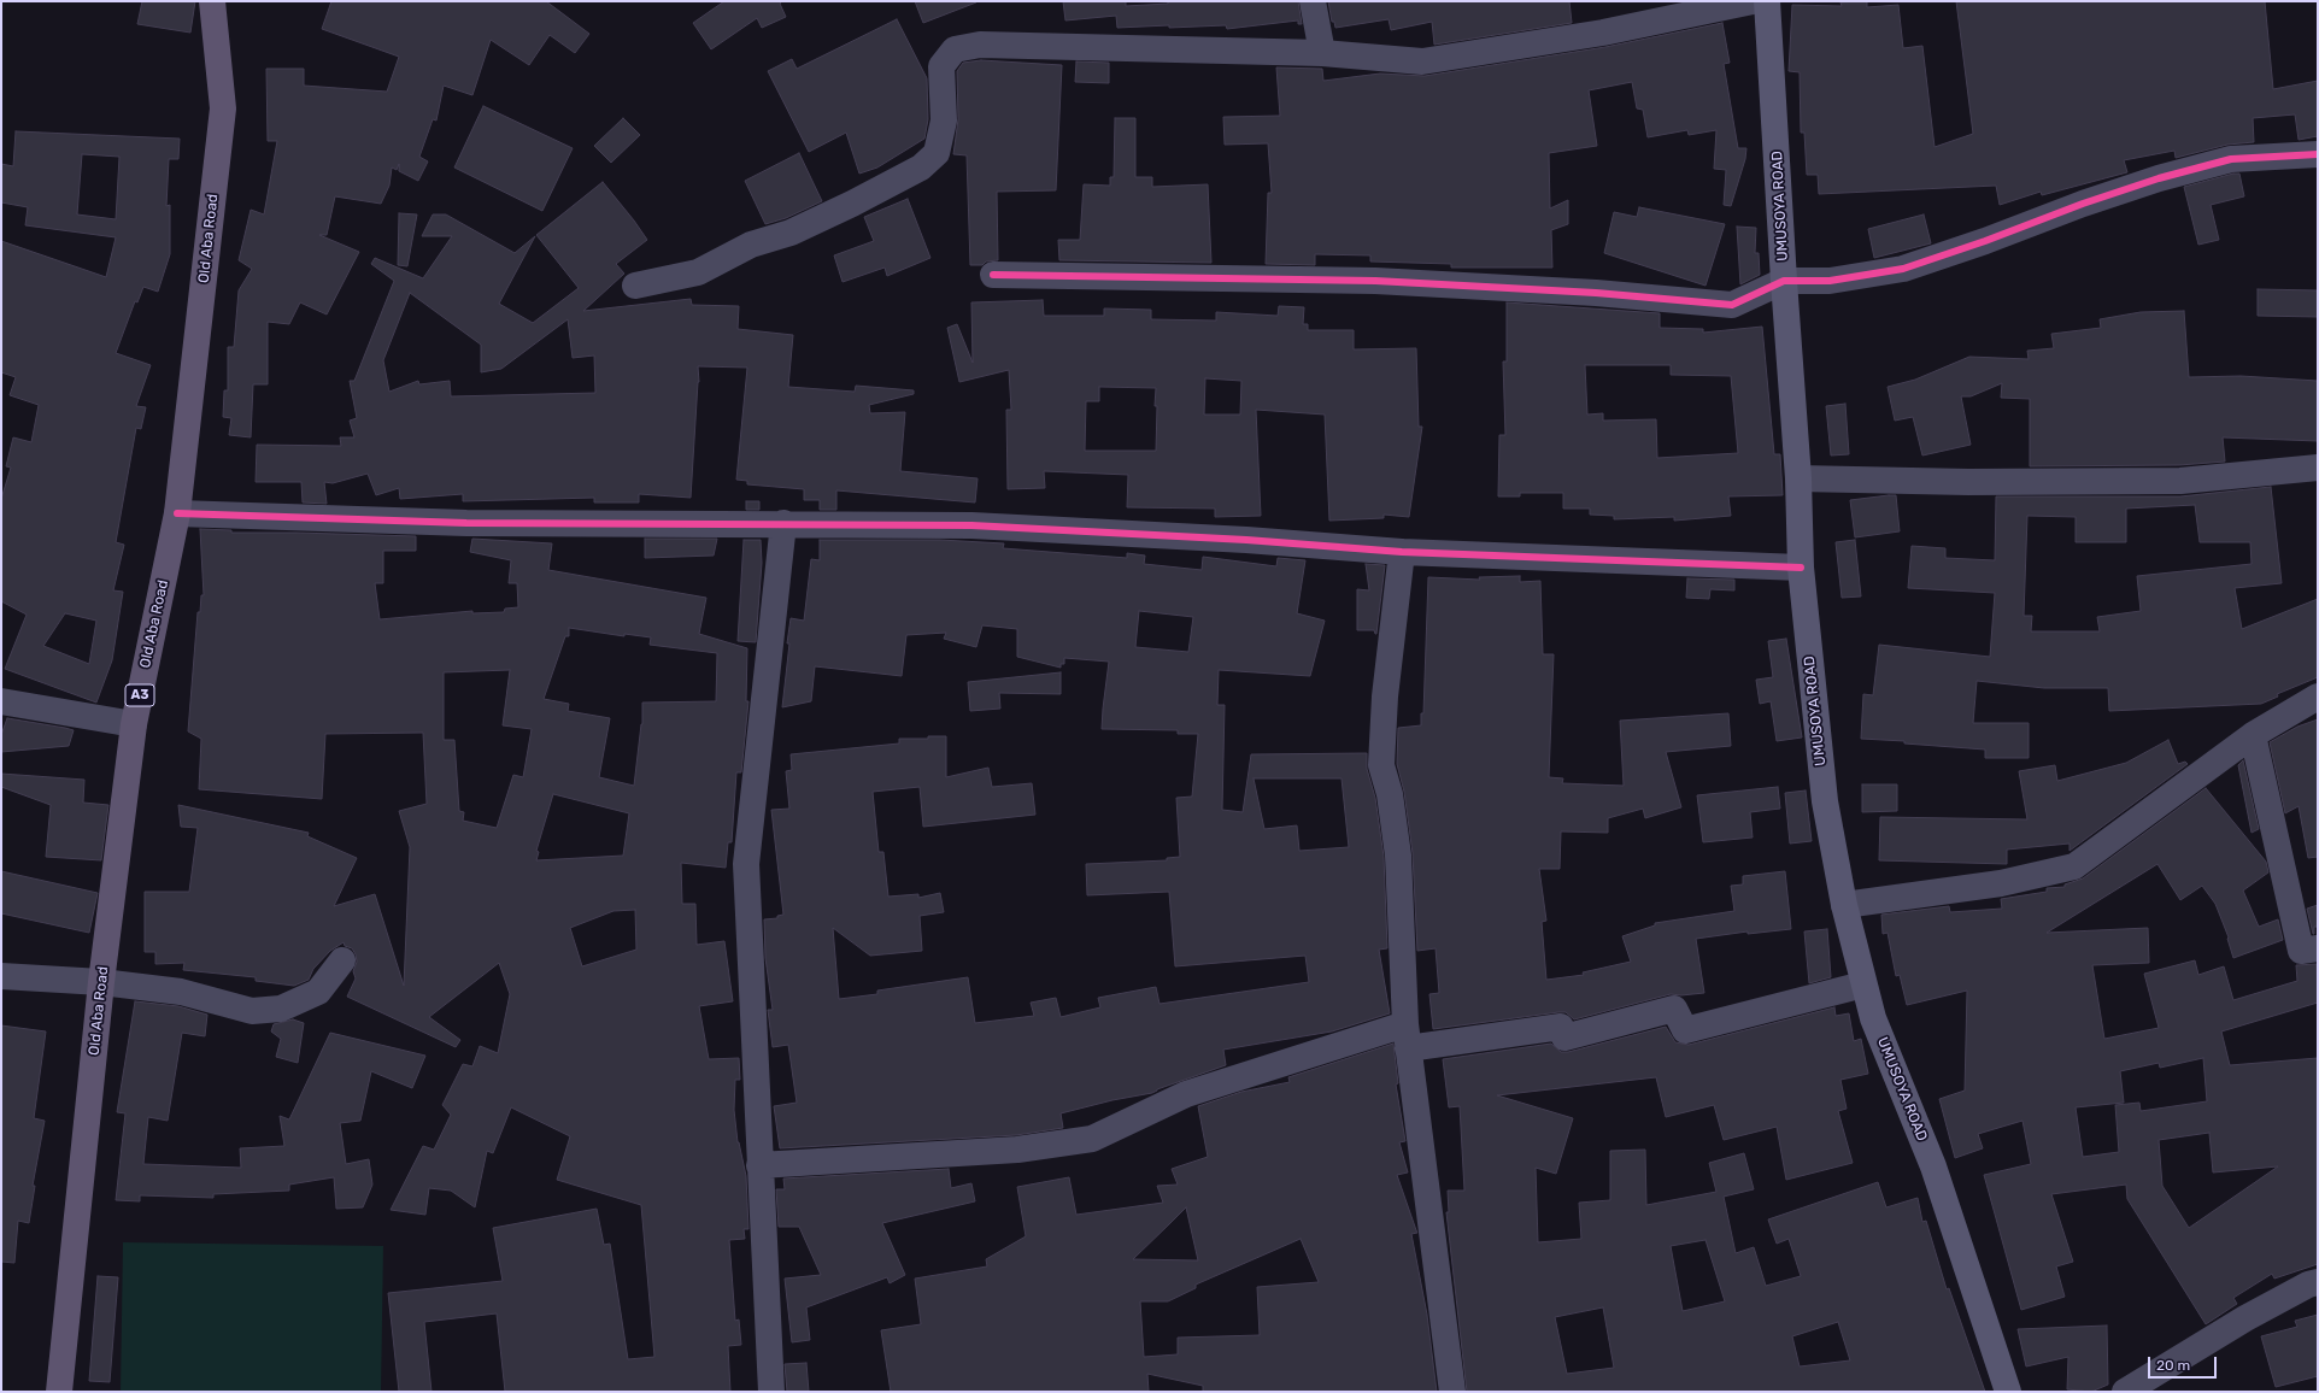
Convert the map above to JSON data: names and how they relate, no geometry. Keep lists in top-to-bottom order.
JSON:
{
  "streets": {
    "main road": ["UMUSOYA ROAD", "Old Aba Road", "A3"]
  },
  "scale_bar": "20 m"
}
